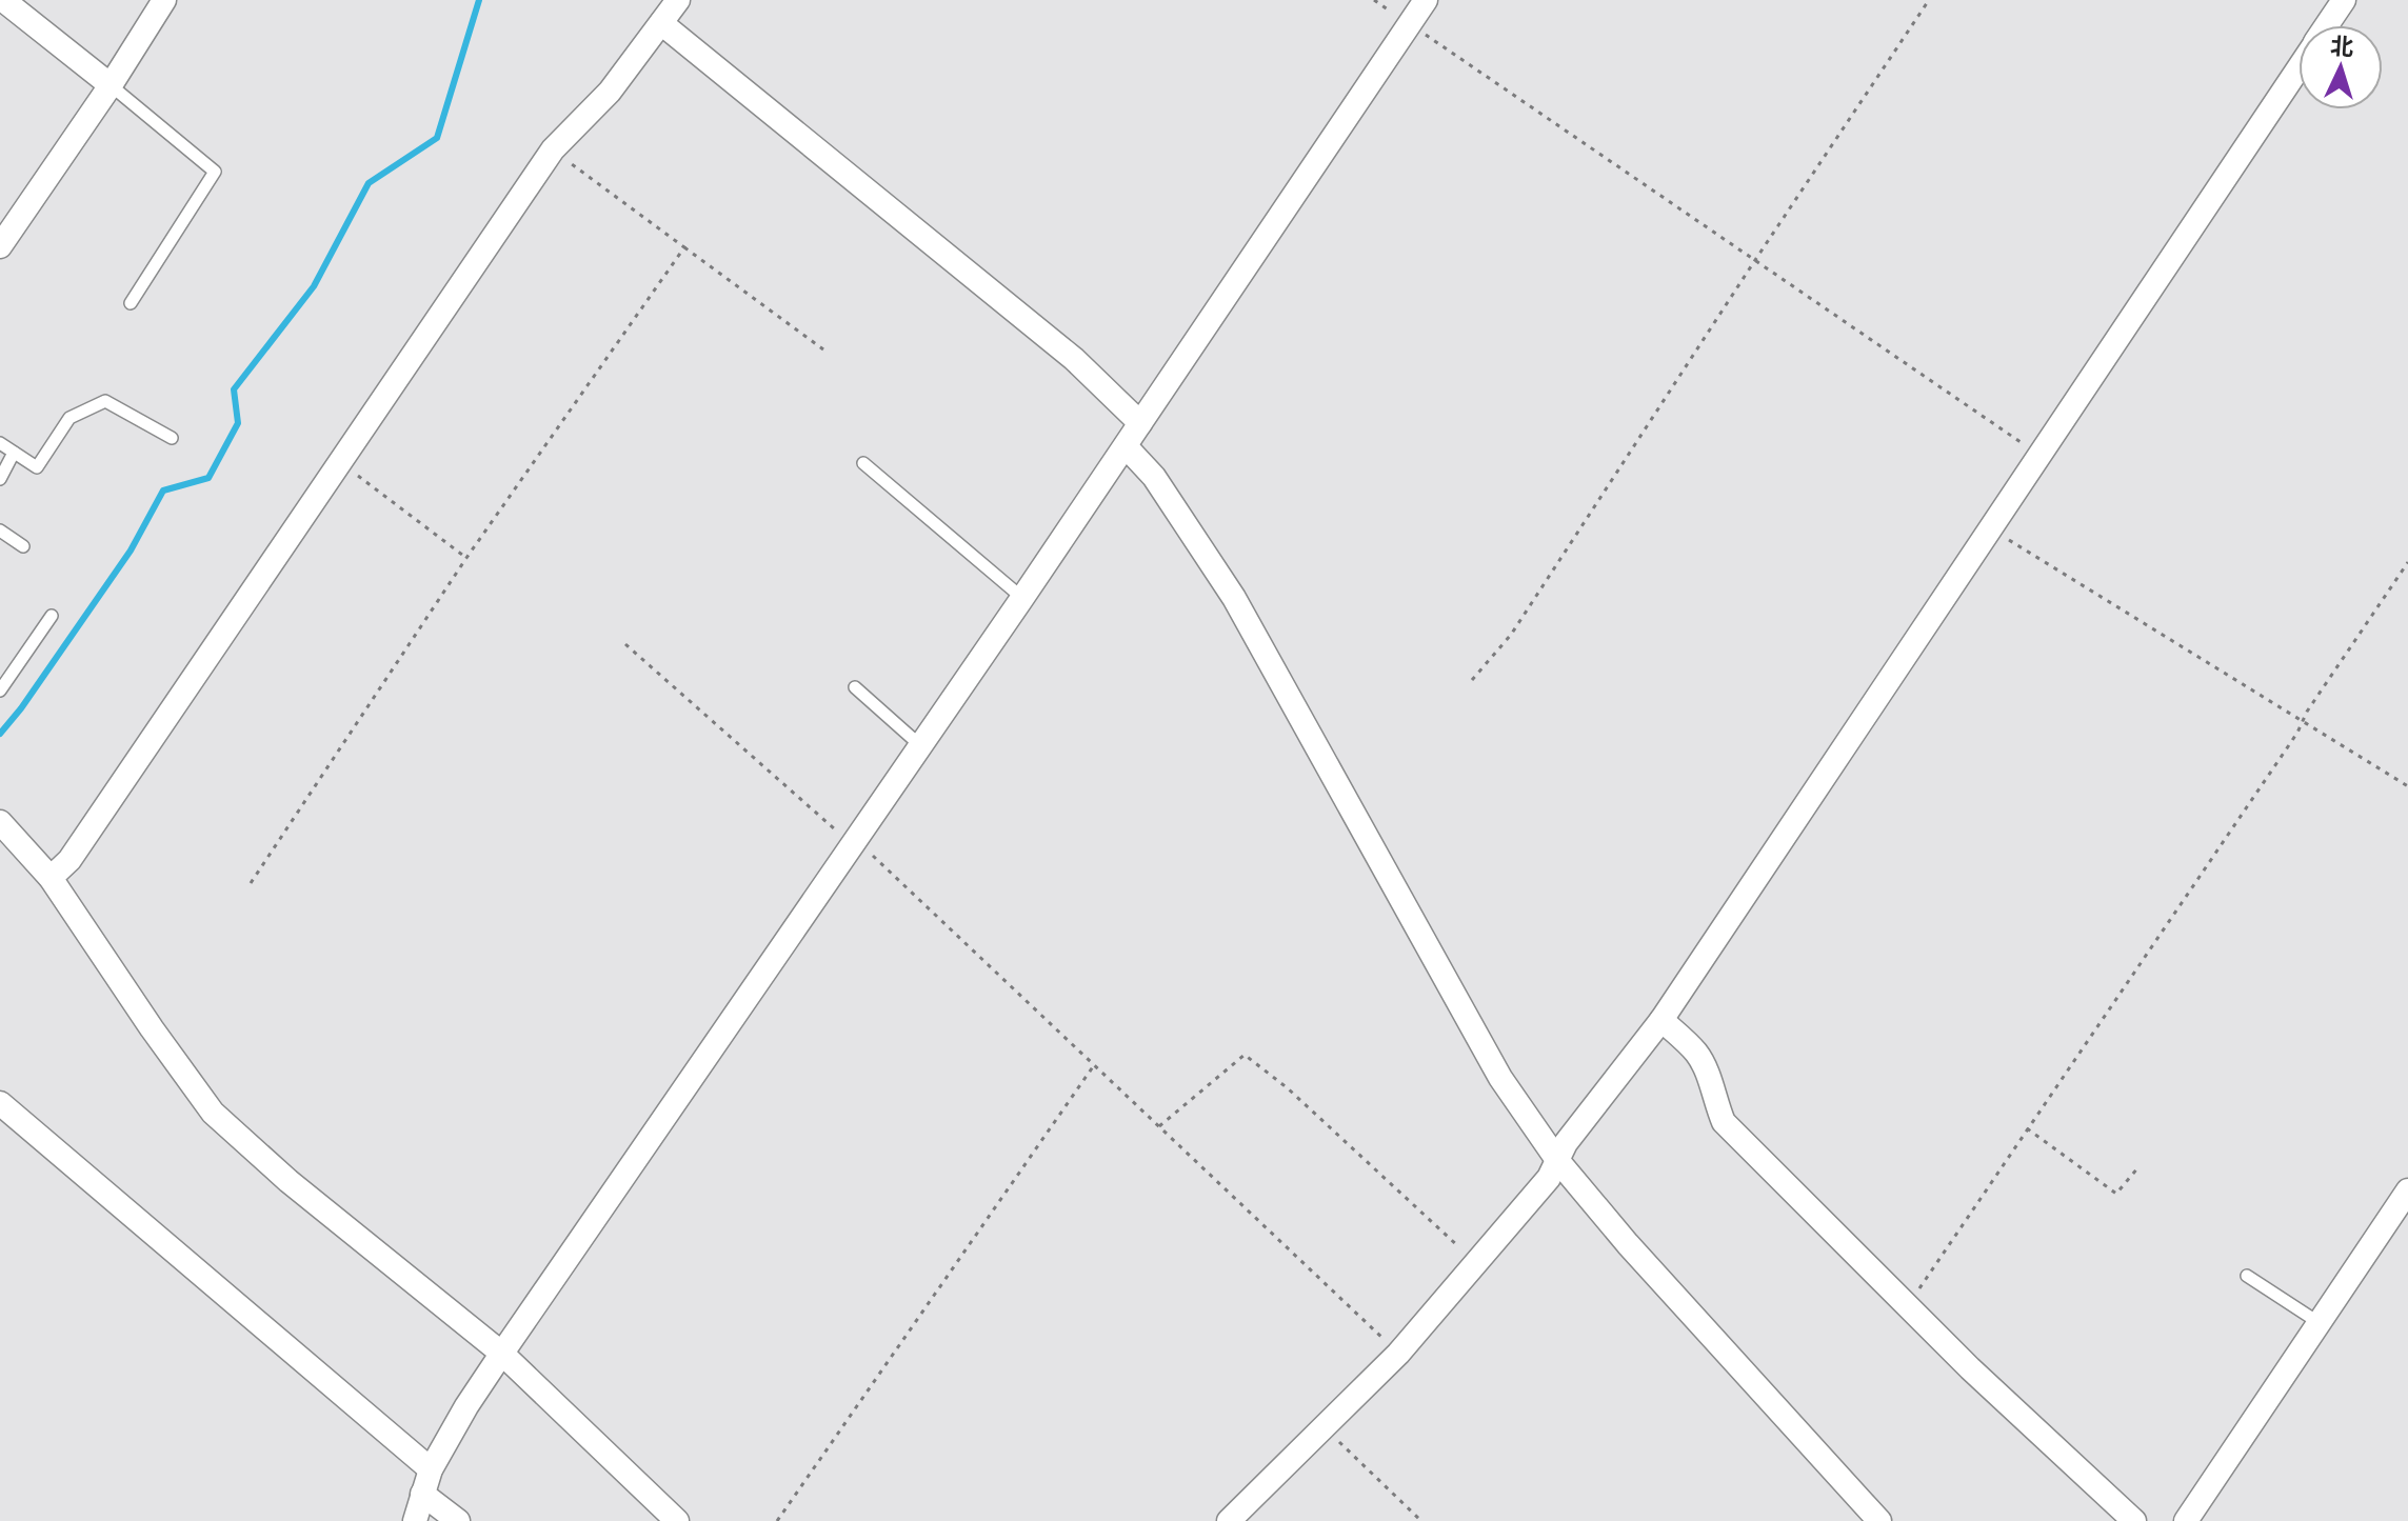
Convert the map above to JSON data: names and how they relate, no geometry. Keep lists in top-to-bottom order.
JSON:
{
  "north": "top"
}
